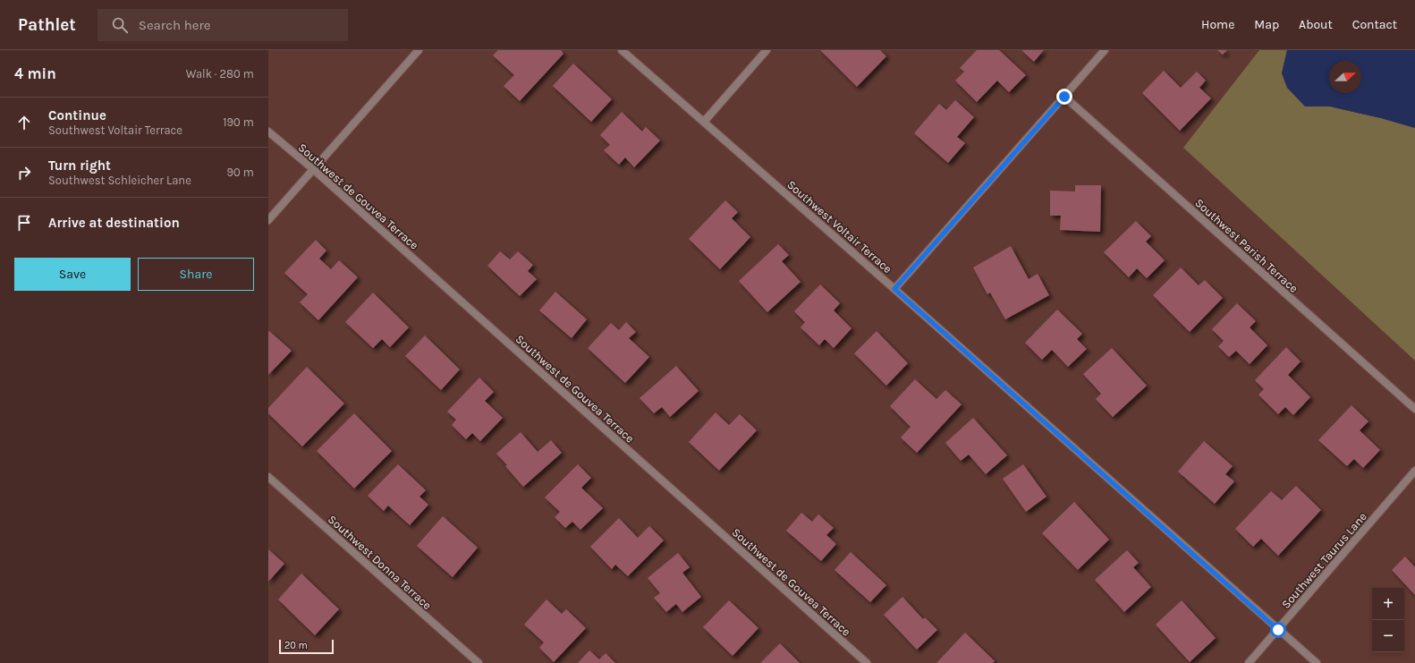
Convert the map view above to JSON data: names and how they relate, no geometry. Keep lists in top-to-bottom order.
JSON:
{
  "streets": {
    "street": [
      "Southwest de Gouvea Terrace",
      "Southwest Voltair Terrace",
      "Southwest Parish Terrace",
      "Southwest Taurus Lane",
      "Southwest Donna Terrace"
    ]
  },
  "crossings": [
    ["Southwest Voltair Terrace", "Southwest Taurus Lane"]
  ],
  "scale_bar": "20 m",
  "north": "right",
  "page": {
    "header": "Pathlet",
    "search": "Search here",
    "nav": [
      "Home",
      "Map",
      "About",
      "Contact"
    ],
    "heading": ["4 min", "Walk · 280 m"],
    "list": [
      ["Continue", "Southwest Voltair Terrace", "190 m"],
      ["Turn right", "Southwest Schleicher Lane", "90 m"],
      "Arrive at destination"
    ],
    "buttons": ["Save", "Share"],
    "map_buttons": ["+", "−"],
    "scale": "20 m"
  }
}
